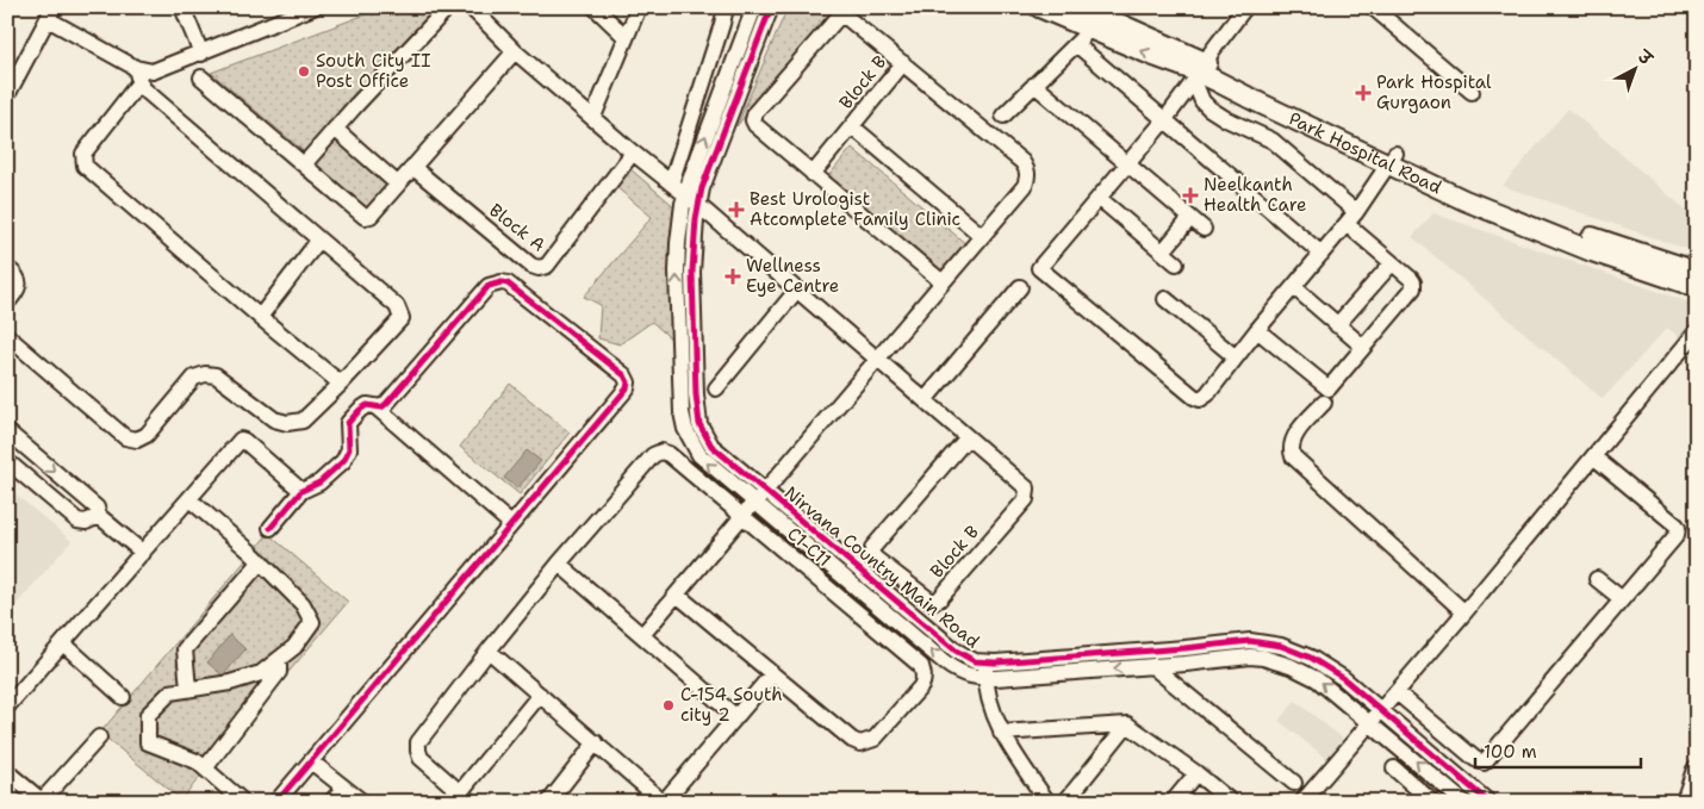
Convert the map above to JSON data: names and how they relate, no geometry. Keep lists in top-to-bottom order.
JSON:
{
  "streets": {
    "main road": ["Park Hospital Road"],
    "street": [
      "Block B",
      "Block A",
      "C1-C11",
      "Nirvana Country Main Road"
    ]
  },
  "crossings": [
    ["Block B", "C1-C11"],
    ["Block B", "Nirvana Country Main Road"],
    ["C1-C11", "Nirvana Country Main Road"]
  ],
  "places": {
    "other": ["South City II Post Office", "C-154 South city 2"],
    "health": [
      "Park Hospital Gurgaon",
      "Neelkanth Health Care",
      "Best Urologist Atcomplete Family Clinic",
      "Wellness Eye Centre"
    ]
  },
  "scale_bar": "100 m",
  "north": "top right"
}
